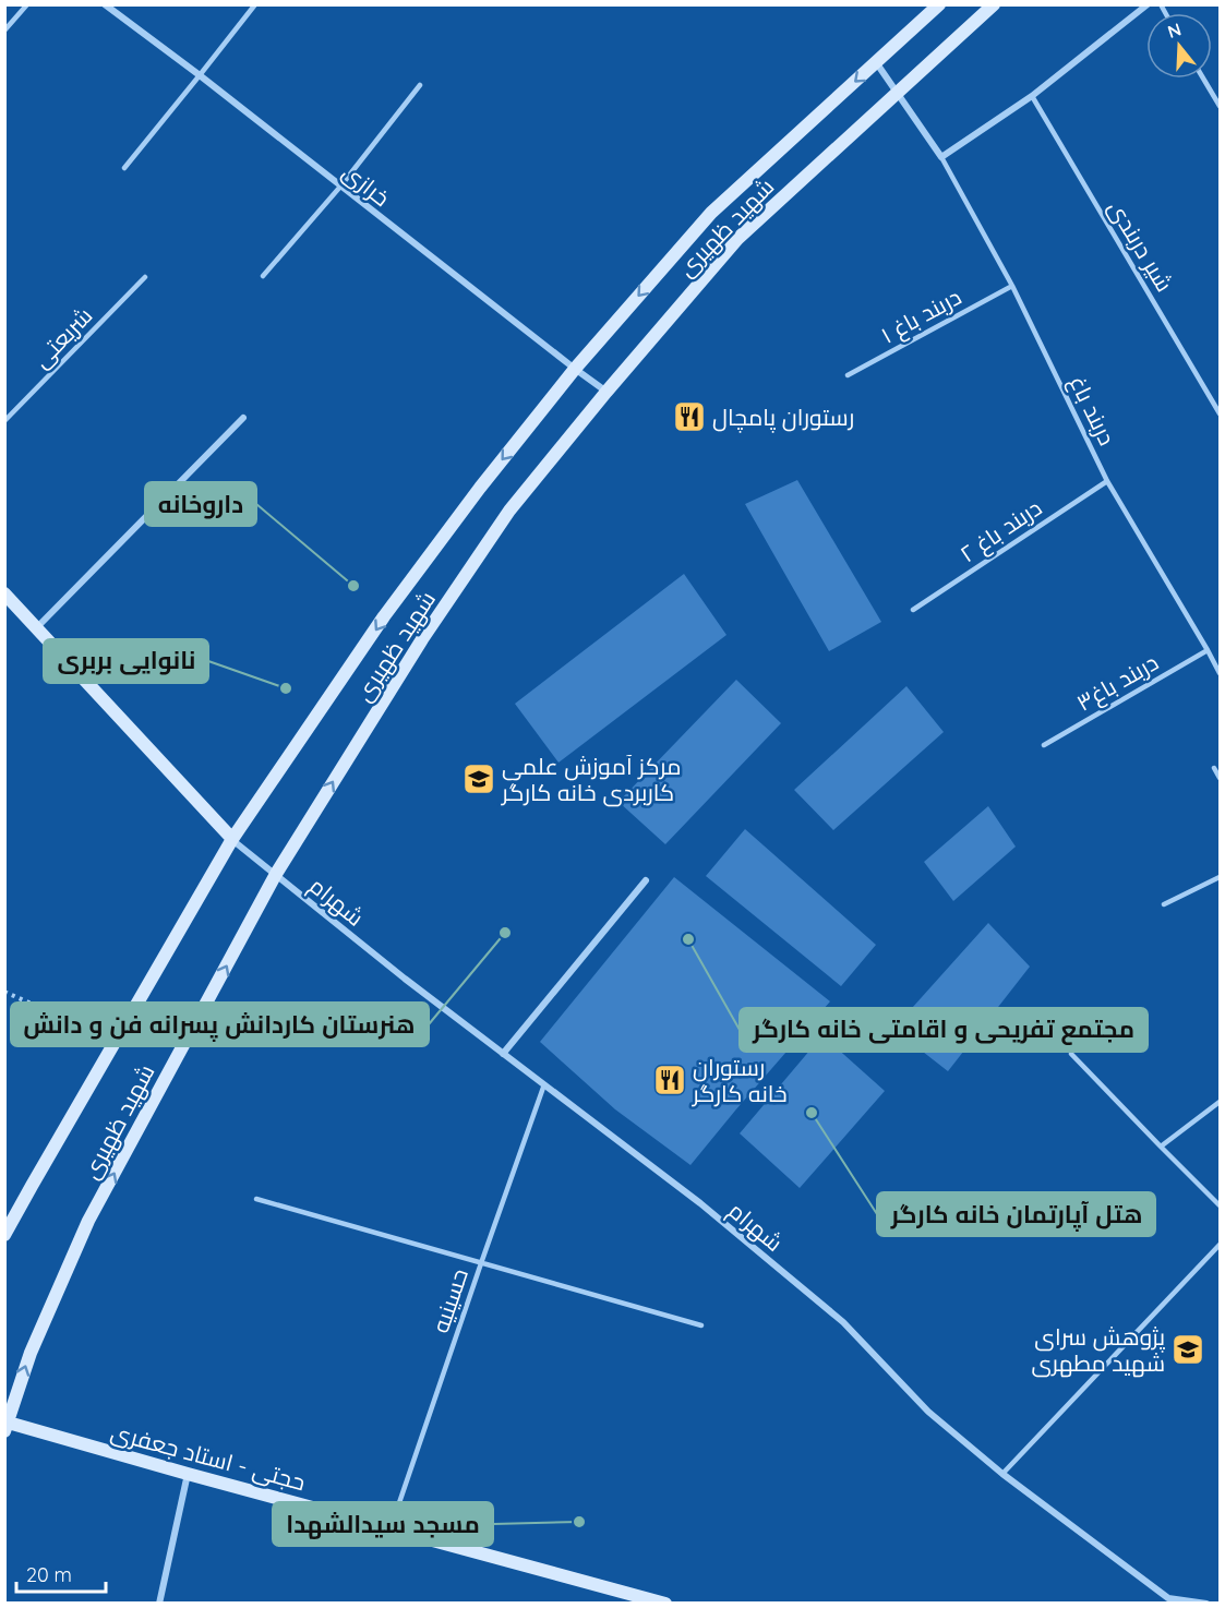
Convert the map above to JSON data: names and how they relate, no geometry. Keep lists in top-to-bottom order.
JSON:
{
  "streets": {
    "main road": ["شهید ظهیری", "حجتی - استاد جعفری"],
    "street": ["خرازی", "دربند باغ", "شهرام"],
    "lane": [
      "شیر دربندی",
      "دربند باغ ۱",
      "شریعتی",
      "دربند باغ ۲",
      "دربند باغ۳",
      "حسینیه"
    ]
  },
  "crossings": [
    ["خرازی", "شهید ظهیری"],
    ["شهید ظهیری", "دربند باغ"],
    ["شهید ظهیری", "شهرام"],
    ["شهید ظهیری", "حجتی - استاد جعفری"],
    ["دربند باغ ۱", "دربند باغ"],
    ["دربند باغ", "دربند باغ ۲"],
    ["دربند باغ", "دربند باغ۳"],
    ["شهرام", "حسینیه"],
    ["حسینیه", "حجتی - استاد جعفری"]
  ],
  "places": {
    "restaurant": ["رستوران پامچال", "رستوران خانه کارگر"],
    "other": [
      "داروخانه",
      "نانوایی بربری",
      "هنرستان کاردانش پسرانه فن و دانش",
      "مجتمع تفریحی و اقامتی خانه کارگر",
      "هتل آپارتمان خانه کارگر",
      "مسجد سیدالشهدا"
    ],
    "school or university": ["مرکز آموزش علمی کاربردی خانه کارگر", "پژوهش سرای شهید مطهری"]
  },
  "scale_bar": "20 m",
  "north": "top"
}
